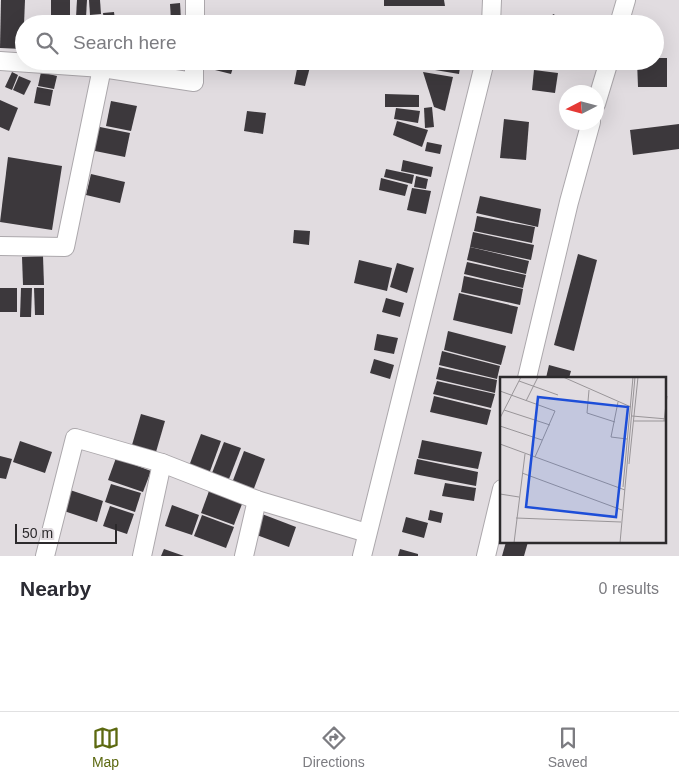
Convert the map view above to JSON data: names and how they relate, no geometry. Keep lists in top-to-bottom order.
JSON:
{
  "scale_bar": "50 m",
  "north": "left",
  "page": {
    "search": "Search here",
    "scale": "50 m",
    "heading": ["Nearby", "0 results"],
    "nav": ["Map", "Directions", "Saved"]
  }
}
